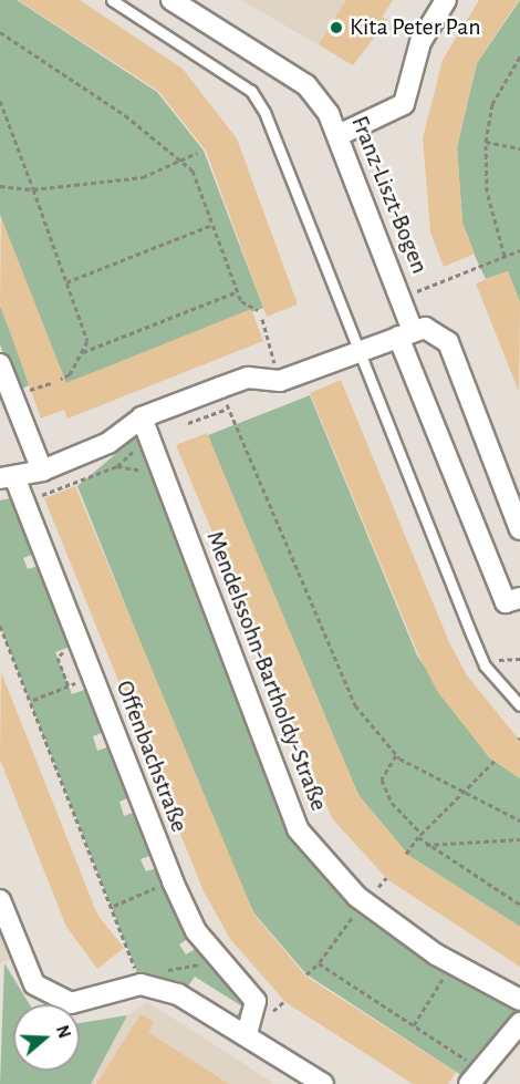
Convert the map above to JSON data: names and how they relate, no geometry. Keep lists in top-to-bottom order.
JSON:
{
  "streets": {
    "street": ["Franz-Liszt-Bogen", "Mendelssohn-Bartholdy-Straße", "Offenbachstraße"]
  },
  "places": ["Kita Peter Pan"],
  "north": "right"
}
